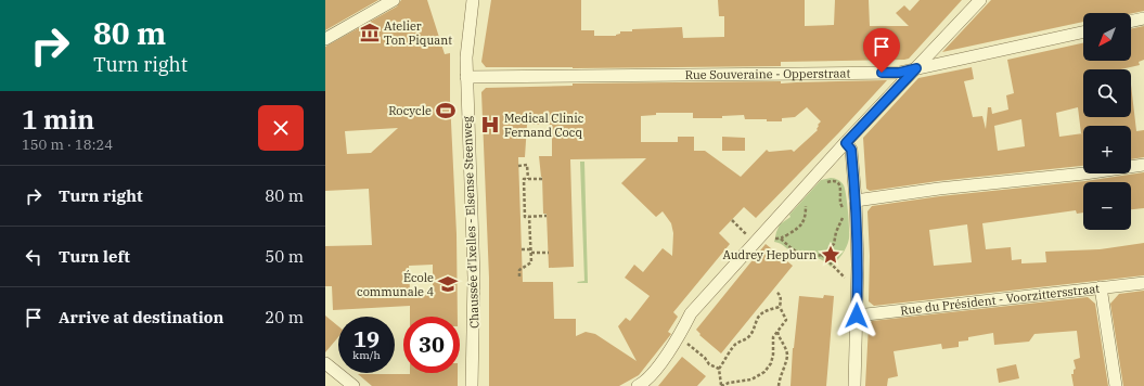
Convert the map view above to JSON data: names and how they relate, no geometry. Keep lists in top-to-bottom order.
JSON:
{
  "streets": {
    "street": ["Rue Souveraine - Opperstraat", "Chaussée d'Ixelles - Elsense Steenweg", "Rue du Président - Voorzittersstraat"]
  },
  "crossings": [
    ["Rue Souveraine - Opperstraat", "Chaussée d'Ixelles - Elsense Steenweg"]
  ],
  "places": {
    "museum": ["Atelier Ton Piquant"],
    "sports": ["Rocycle"],
    "hospital": ["Medical Clinic Fernand Cocq"],
    "place": ["Audrey Hepburn"],
    "school or university": ["École communale 4"]
  },
  "north": "bottom left",
  "page": {
    "turn": ["80 m", "Turn right"],
    "map_buttons": ["+", "−"],
    "heading": ["1 min", "150 m · 18:24"],
    "list": [
      {
        "name": "Turn right",
        "value": "80 m"
      },
      {
        "name": "Turn left",
        "value": "50 m"
      },
      {
        "name": "Arrive at destination",
        "value": "20 m"
      }
    ],
    "speed": "19 km/h",
    "limit": "30"
  }
}
